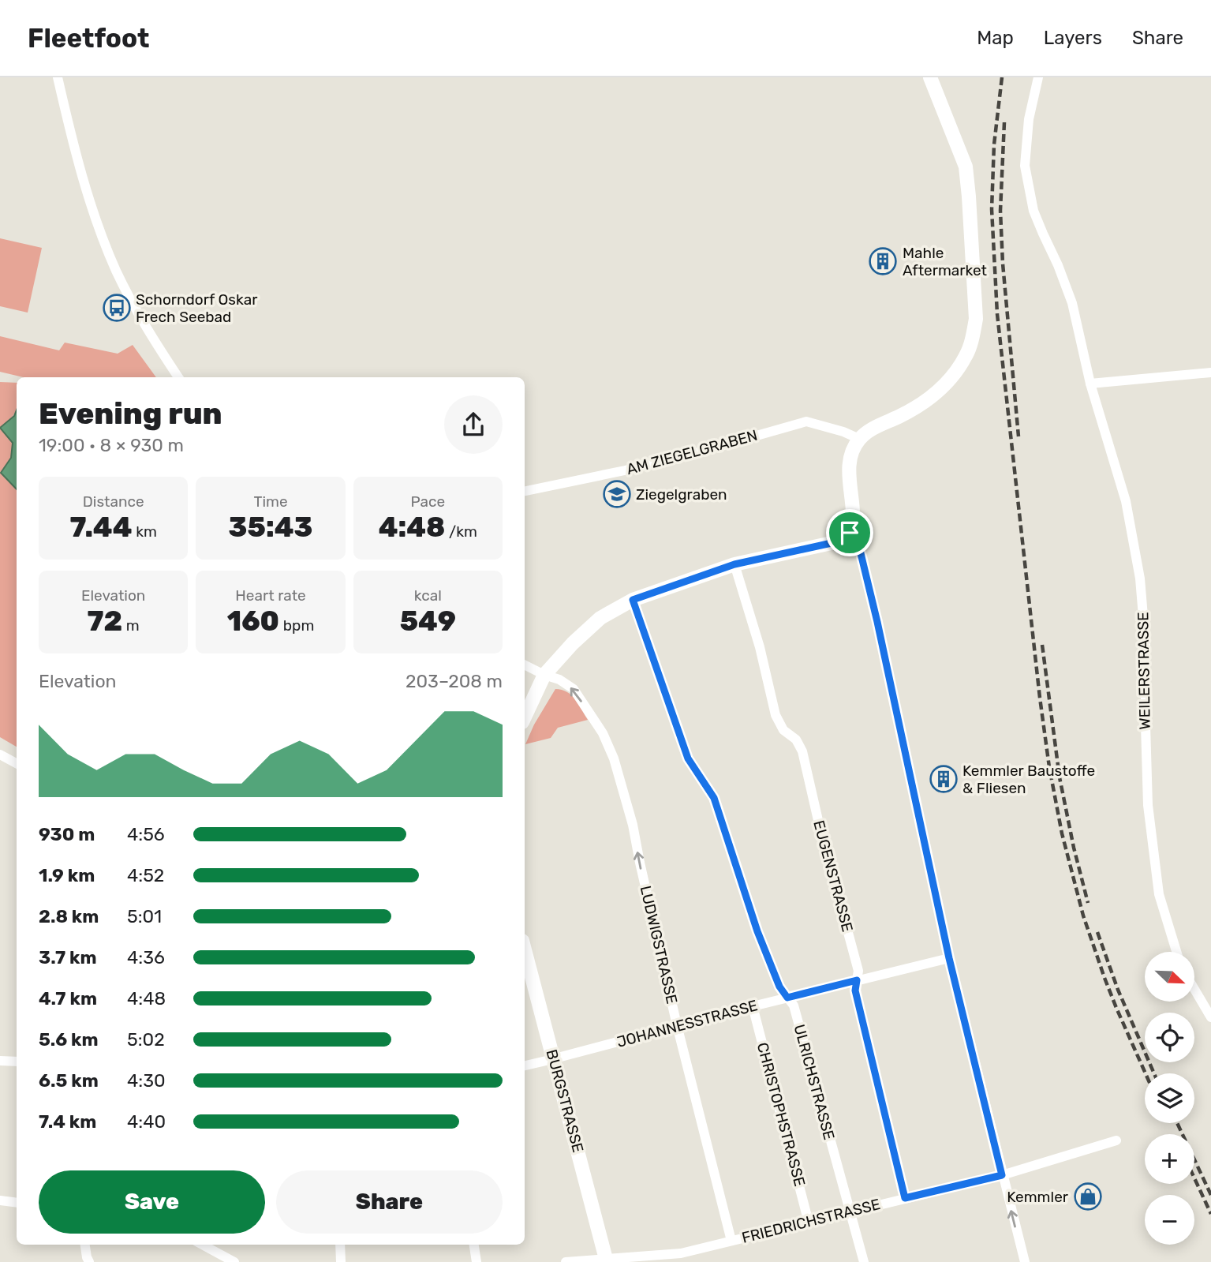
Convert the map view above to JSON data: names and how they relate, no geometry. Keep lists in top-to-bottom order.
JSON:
{
  "streets": {
    "street": [
      "AM ZIEGELGRABEN",
      "WEILERSTRASSE",
      "EUGENSTRASSE",
      "LUDWIGSTRASSE",
      "JOHANNESSTRASSE",
      "ULRICHSTRASSE",
      "BURGSTRASSE",
      "CHRISTOPHSTRASSE",
      "FRIEDRICHSTRASSE"
    ]
  },
  "crossings": [
    ["EUGENSTRASSE", "JOHANNESSTRASSE"],
    ["EUGENSTRASSE", "FRIEDRICHSTRASSE"],
    ["LUDWIGSTRASSE", "JOHANNESSTRASSE"],
    ["LUDWIGSTRASSE", "FRIEDRICHSTRASSE"],
    ["JOHANNESSTRASSE", "ULRICHSTRASSE"],
    ["JOHANNESSTRASSE", "BURGSTRASSE"],
    ["JOHANNESSTRASSE", "CHRISTOPHSTRASSE"],
    ["ULRICHSTRASSE", "FRIEDRICHSTRASSE"],
    ["BURGSTRASSE", "FRIEDRICHSTRASSE"],
    ["CHRISTOPHSTRASSE", "FRIEDRICHSTRASSE"]
  ],
  "one_way": ["LUDWIGSTRASSE"],
  "places": {
    "building": ["Mahle Aftermarket", "Kemmler Baustoffe & Fliesen"],
    "bus stop": ["Schorndorf Oskar Frech Seebad"],
    "school or university": ["Ziegelgraben"],
    "shop": ["Kemmler"]
  },
  "north": "bottom right",
  "page": {
    "header": "Fleetfoot",
    "nav": ["Map", "Layers", "Share"],
    "heading": ["Evening run", "19:00 · 8 × 930 m"],
    "stats": [
      ["Distance", "7.44 km"],
      ["Time", "35:43"],
      ["Pace", "4:48 /km"],
      ["Elevation", "72 m"],
      ["Heart rate", "160 bpm"],
      ["kcal", "549"]
    ],
    "chart": ["Elevation", "203–208 m"],
    "list": [
      {
        "name": "930 m",
        "note": "4:56"
      },
      {
        "name": "1.9 km",
        "note": "4:52"
      },
      {
        "name": "2.8 km",
        "note": "5:01"
      },
      {
        "name": "3.7 km",
        "note": "4:36"
      },
      {
        "name": "4.7 km",
        "note": "4:48"
      },
      {
        "name": "5.6 km",
        "note": "5:02"
      },
      {
        "name": "6.5 km",
        "note": "4:30"
      },
      {
        "name": "7.4 km",
        "note": "4:40"
      }
    ],
    "map_buttons": ["+", "−"],
    "buttons": ["Save", "Share"]
  }
}
